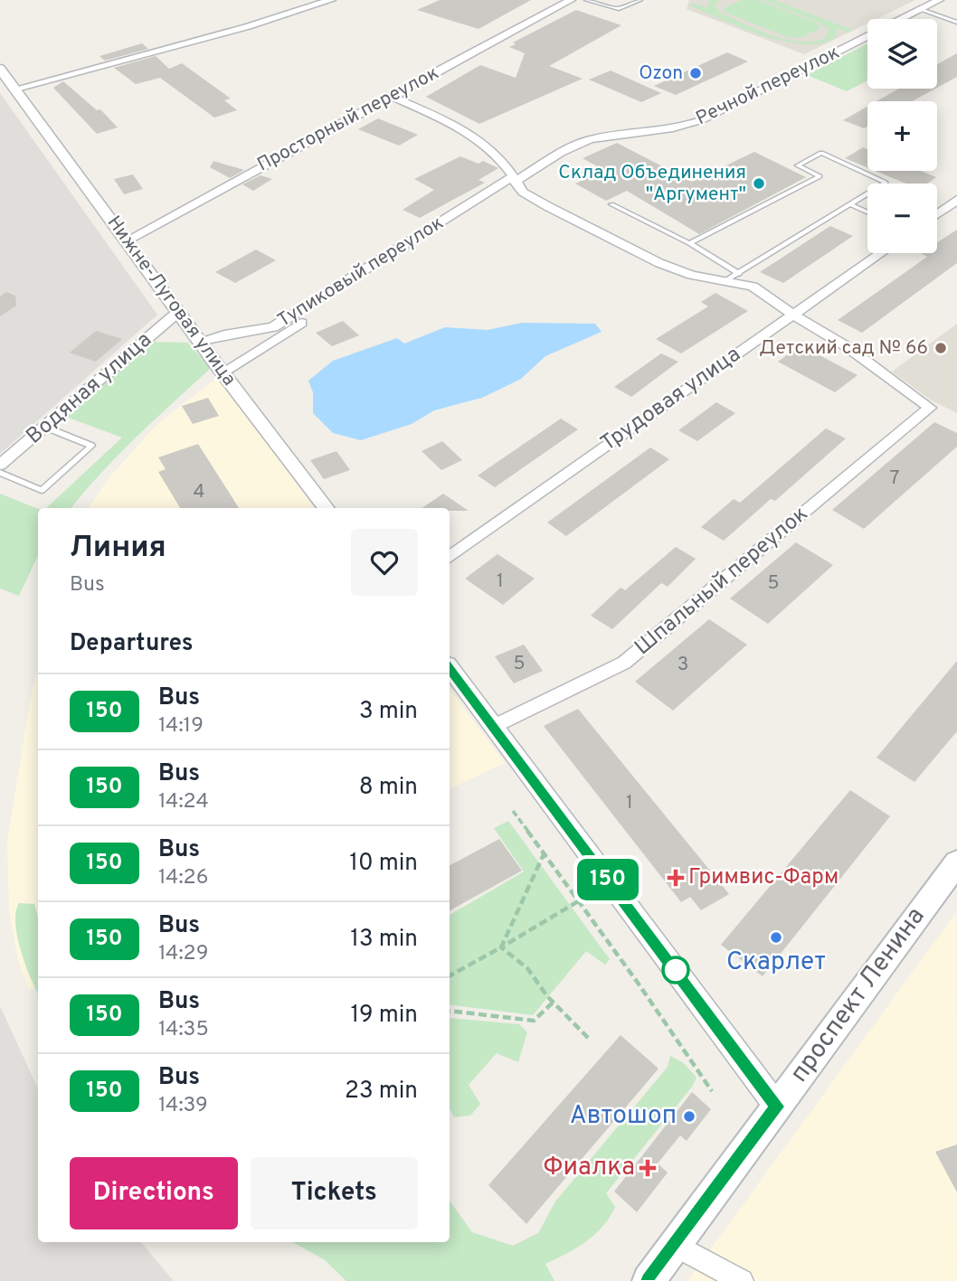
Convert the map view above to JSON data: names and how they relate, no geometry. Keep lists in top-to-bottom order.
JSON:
{
  "streets": {
    "main road": ["проспект Ленина"],
    "street": [
      "Речной переулок",
      "Просторный переулок",
      "Тупиковый переулок",
      "Нижне-Луговая улица",
      "Водяная улица",
      "Трудовая улица",
      "Шпальный переулок"
    ]
  },
  "crossings": [
    ["Речной переулок", "Тупиковый переулок"],
    ["Просторный переулок", "Нижне-Луговая улица"],
    ["Тупиковый переулок", "Нижне-Луговая улица"],
    ["Нижне-Луговая улица", "Водяная улица"],
    ["Трудовая улица", "Шпальный переулок"]
  ],
  "places": {
    "other": [
      "Ozon",
      "Склад Объединения \"Аргумент\"",
      "Детский сад № 66",
      "Скарлет",
      "Автошоп"
    ],
    "health": ["Гримвис-Фарм", "Фиалка"]
  },
  "lines": ["bus line 150"],
  "house_numbers": [
    "7",
    "4",
    "1",
    "5",
    "5",
    "3",
    "1"
  ],
  "page": {
    "on_map": "150",
    "map_buttons": ["+", "−"],
    "heading": [
      ["Линия", "Bus"],
      "Departures"
    ],
    "list": [
      {
        "mark": "150",
        "name": "Bus",
        "note": "14:19",
        "value": "3 min"
      },
      {
        "mark": "150",
        "name": "Bus",
        "note": "14:24",
        "value": "8 min"
      },
      {
        "mark": "150",
        "name": "Bus",
        "note": "14:26",
        "value": "10 min"
      },
      {
        "mark": "150",
        "name": "Bus",
        "note": "14:29",
        "value": "13 min"
      },
      {
        "mark": "150",
        "name": "Bus",
        "note": "14:35",
        "value": "19 min"
      },
      {
        "mark": "150",
        "name": "Bus",
        "note": "14:39",
        "value": "23 min"
      }
    ],
    "buttons": ["Directions", "Tickets"]
  }
}
